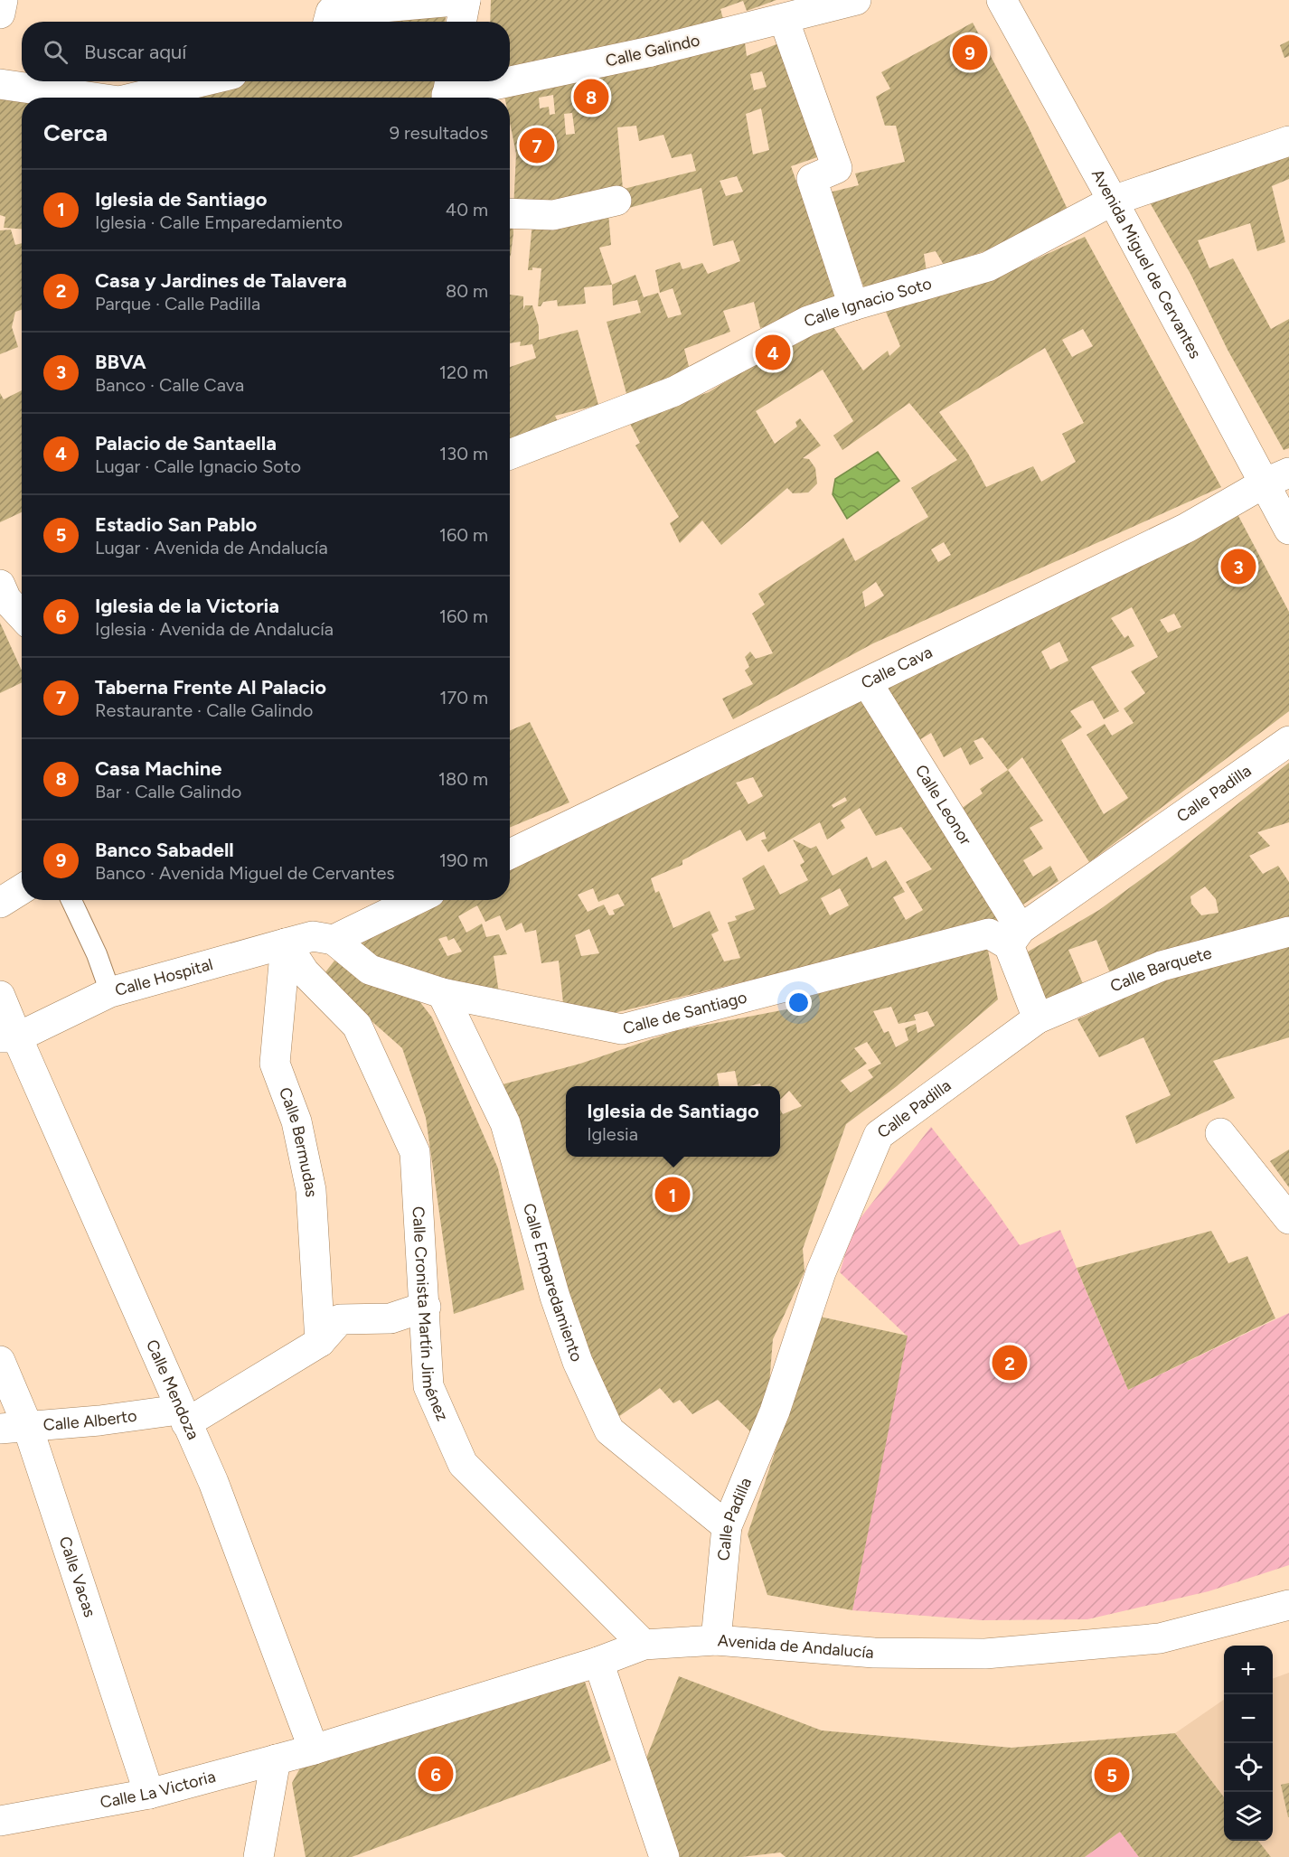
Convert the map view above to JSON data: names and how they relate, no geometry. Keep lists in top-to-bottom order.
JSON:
{
  "streets": {
    "street": [
      "Calle Galindo",
      "Avenida Miguel de Cervantes",
      "Calle Ignacio Soto",
      "Calle Cava",
      "Calle Padilla",
      "Calle Leonor",
      "Calle Barquete",
      "Calle Hospital",
      "Calle de Santiago",
      "Calle Bermudas",
      "Calle Emparedamiento",
      "Calle Cronista Martín Jiménez",
      "Calle Mendoza",
      "Calle Alberto",
      "Calle Vacas",
      "Avenida de Andalucía",
      "Calle La Victoria"
    ]
  },
  "crossings": [
    ["Avenida Miguel de Cervantes", "Calle Ignacio Soto"],
    ["Avenida Miguel de Cervantes", "Calle Cava"],
    ["Calle Cava", "Calle Leonor"],
    ["Calle Padilla", "Calle Leonor"],
    ["Calle Padilla", "Calle Barquete"],
    ["Calle Padilla", "Calle de Santiago"],
    ["Calle Padilla", "Calle Emparedamiento"],
    ["Calle Padilla", "Avenida de Andalucía"],
    ["Calle Leonor", "Calle de Santiago"],
    ["Calle Hospital", "Calle de Santiago"],
    ["Calle Hospital", "Calle Bermudas"],
    ["Calle Hospital", "Calle Cronista Martín Jiménez"],
    ["Calle Hospital", "Calle Mendoza"],
    ["Calle de Santiago", "Calle Emparedamiento"],
    ["Calle Bermudas", "Calle Cronista Martín Jiménez"],
    ["Calle Cronista Martín Jiménez", "Avenida de Andalucía"],
    ["Calle Mendoza", "Calle Alberto"],
    ["Calle Mendoza", "Avenida de Andalucía"],
    ["Calle Mendoza", "Calle La Victoria"],
    ["Calle Alberto", "Calle Vacas"],
    ["Calle Vacas", "Calle La Victoria"],
    ["Avenida de Andalucía", "Calle La Victoria"]
  ],
  "page": {
    "search": "Buscar aquí",
    "pins": [
      "9",
      "8",
      "7",
      "4",
      "3",
      "1",
      "2",
      "6",
      "5"
    ],
    "heading": ["Cerca", "9 resultados"],
    "list": [
      {
        "mark": "1",
        "name": "Iglesia de Santiago",
        "note": "Iglesia · Calle Emparedamiento",
        "value": "40 m"
      },
      {
        "mark": "2",
        "name": "Casa y Jardines de Talavera",
        "note": "Parque · Calle Padilla",
        "value": "80 m"
      },
      {
        "mark": "3",
        "name": "BBVA",
        "note": "Banco · Calle Cava",
        "value": "120 m"
      },
      {
        "mark": "4",
        "name": "Palacio de Santaella",
        "note": "Lugar · Calle Ignacio Soto",
        "value": "130 m"
      },
      {
        "mark": "5",
        "name": "Estadio San Pablo",
        "note": "Lugar · Avenida de Andalucía",
        "value": "160 m"
      },
      {
        "mark": "6",
        "name": "Iglesia de la Victoria",
        "note": "Iglesia · Avenida de Andalucía",
        "value": "160 m"
      },
      {
        "mark": "7",
        "name": "Taberna Frente Al Palacio",
        "note": "Restaurante · Calle Galindo",
        "value": "170 m"
      },
      {
        "mark": "8",
        "name": "Casa Machine",
        "note": "Bar · Calle Galindo",
        "value": "180 m"
      },
      {
        "mark": "9",
        "name": "Banco Sabadell",
        "note": "Banco · Avenida Miguel de Cervantes",
        "value": "190 m"
      }
    ],
    "popup": ["Iglesia de Santiago", "Iglesia"],
    "map_buttons": ["+", "−"]
  }
}
